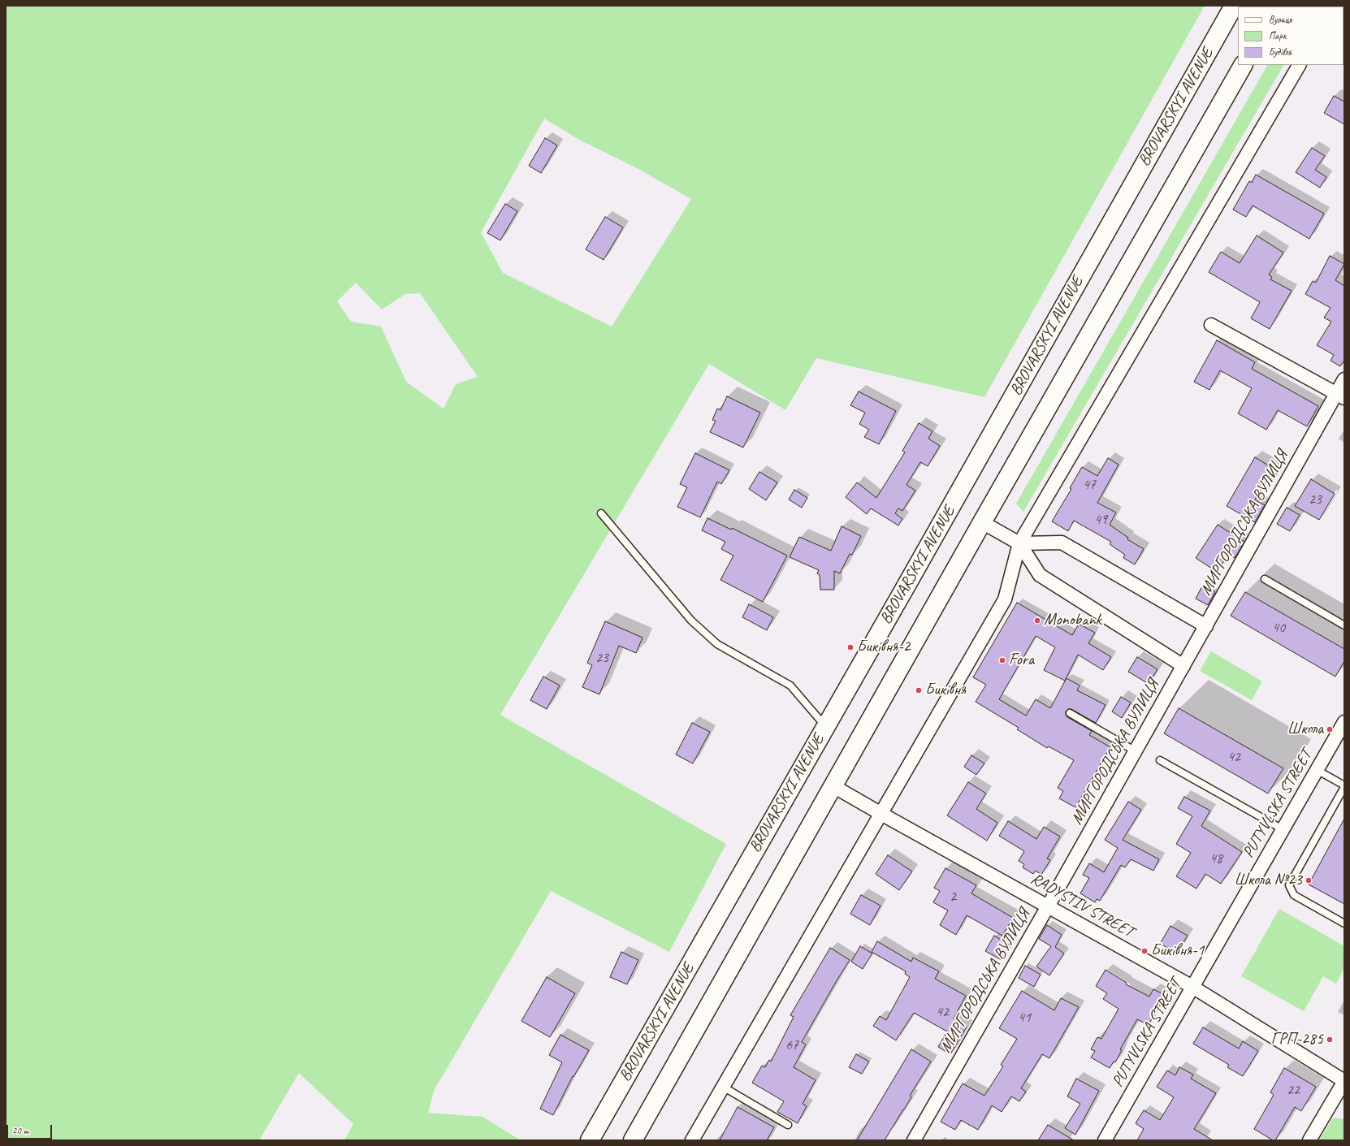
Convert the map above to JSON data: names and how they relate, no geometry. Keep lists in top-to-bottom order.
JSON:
{
  "streets": {
    "highway": ["BROVARSKYI AVENUE"],
    "street": ["МИРГОРОДСЬКА ВУЛИЦЯ", "PUTYVLSKA STREET", "RADYSTIV STREET"]
  },
  "crossings": [
    ["МИРГОРОДСЬКА ВУЛИЦЯ", "RADYSTIV STREET"],
    ["PUTYVLSKA STREET", "RADYSTIV STREET"]
  ],
  "places": [
    "Monobank",
    "Бикiвня-2",
    "Fora",
    "Бикiвня",
    "Школа",
    "Школа №23",
    "Бикiвня-1",
    "ГРП-285"
  ],
  "house_numbers": [
    "47",
    "23",
    "49",
    "40",
    "23",
    "42",
    "48",
    "2",
    "42",
    "41",
    "67",
    "22"
  ],
  "legend": ["Вулиця", "Парк", "Будівля"],
  "scale_bar": "20 m"
}
